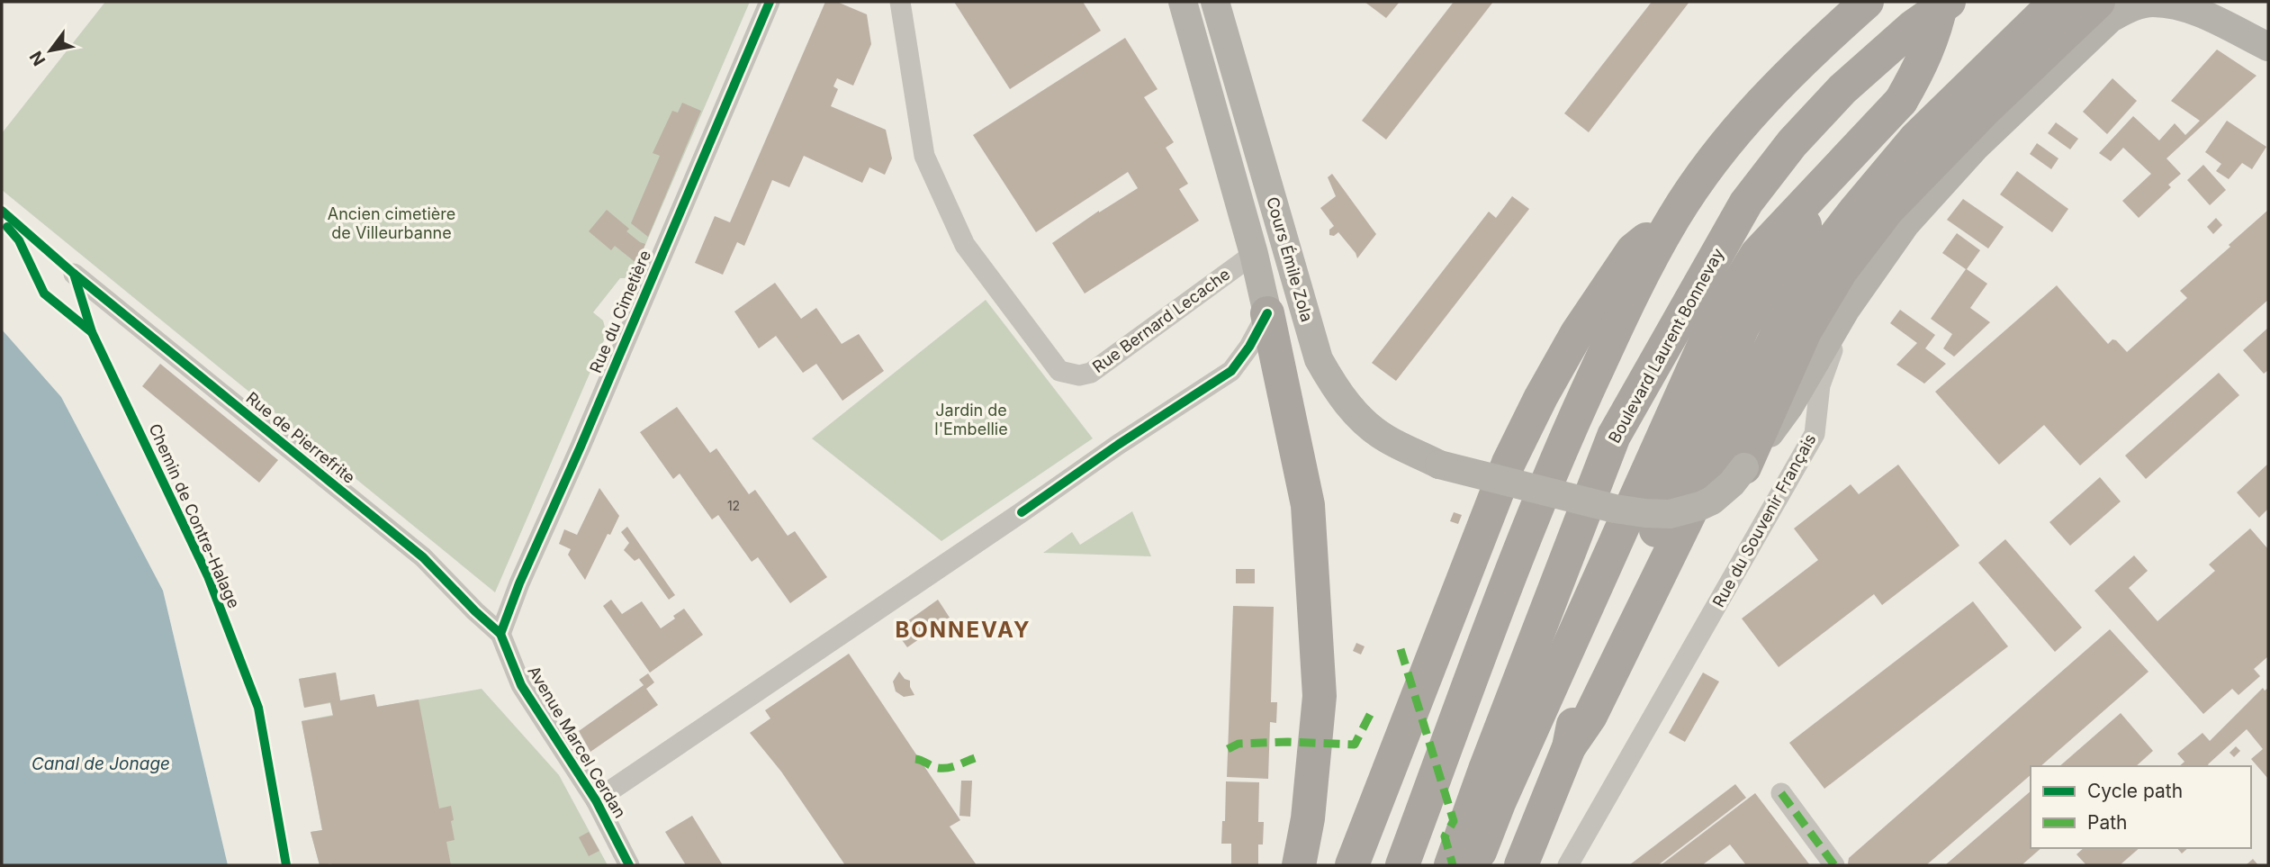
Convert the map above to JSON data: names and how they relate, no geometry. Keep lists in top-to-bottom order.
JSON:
{
  "streets": {
    "highway": ["Boulevard Laurent Bonnevay"],
    "main road": ["Cours Émile Zola", "Rue du Souvenir Français"],
    "street": [
      "Rue du Cimetière",
      "Rue Bernard Lecache",
      "Rue de Pierrefrite",
      "Avenue Marcel Cerdan"
    ],
    "cycle path": ["Chemin de Contre-Halage"]
  },
  "crossings": [
    ["Cours Émile Zola", "Rue Bernard Lecache"],
    ["Cours Émile Zola", "Rue du Souvenir Français"],
    ["Rue du Cimetière", "Rue de Pierrefrite"],
    ["Rue du Cimetière", "Avenue Marcel Cerdan"],
    ["Rue de Pierrefrite", "Avenue Marcel Cerdan"]
  ],
  "districts": ["BONNEVAY"],
  "water": ["Canal de Jonage"],
  "parks": ["Ancien cimetière de Villeurbanne", "Jardin de l'Embellie"],
  "house_numbers": ["12"],
  "legend": ["Cycle path", "Path"],
  "north": "bottom left"
}
